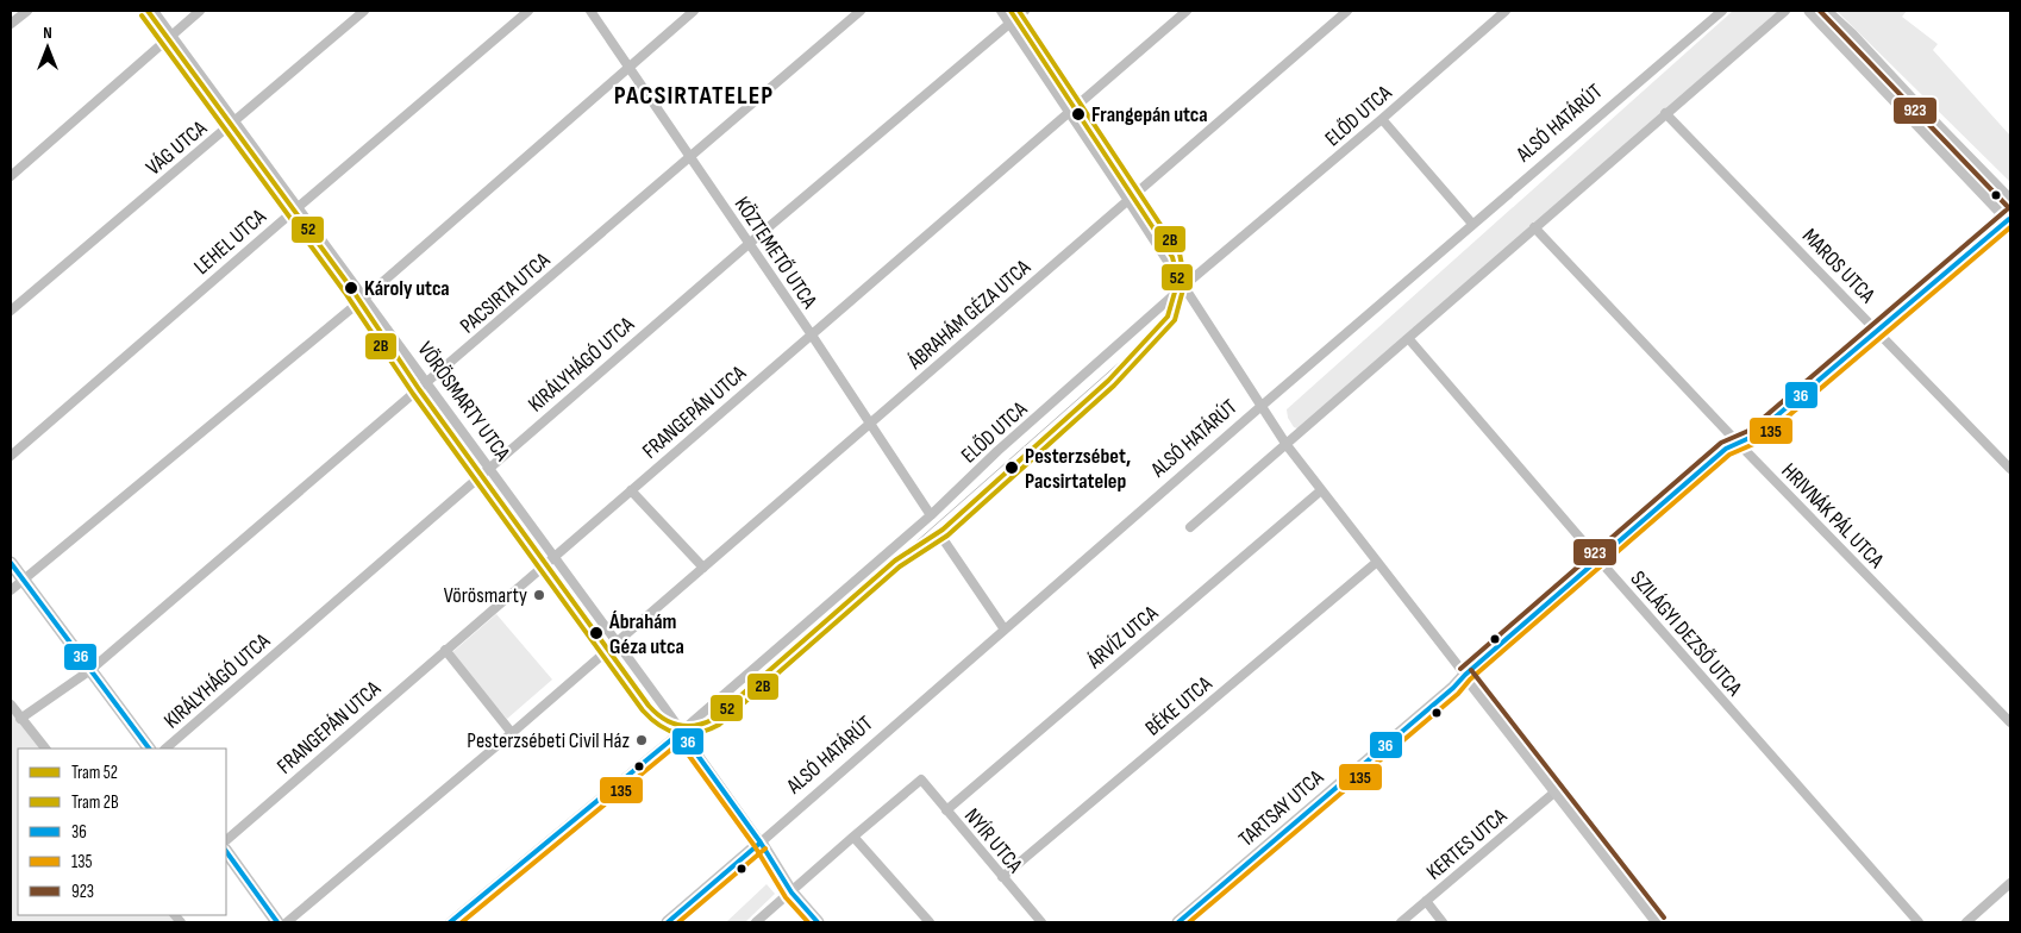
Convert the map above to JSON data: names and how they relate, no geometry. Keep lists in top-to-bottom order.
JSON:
{
  "streets": {
    "street": [
      "ELŐD UTCA",
      "ALSÓ HATÁRÚT",
      "VÁG UTCA",
      "LEHEL UTCA",
      "KÖZTEMETŐ UTCA",
      "MAROS UTCA",
      "PACSIRTA UTCA",
      "ÁBRAHÁM GÉZA UTCA",
      "KIRÁLYHÁGÓ UTCA",
      "VÖRÖSMARTY UTCA",
      "FRANGEPÁN UTCA",
      "HRIVNÁK PÁL UTCA",
      "SZILÁGYI DEZSŐ UTCA",
      "ÁRVÍZ UTCA",
      "BÉKE UTCA",
      "TARTSAY UTCA",
      "NYÍR UTCA",
      "KERTES UTCA"
    ]
  },
  "crossings": [
    ["ELŐD UTCA", "KÖZTEMETŐ UTCA"],
    ["VÁG UTCA", "VÖRÖSMARTY UTCA"],
    ["LEHEL UTCA", "VÖRÖSMARTY UTCA"],
    ["KÖZTEMETŐ UTCA", "PACSIRTA UTCA"],
    ["KÖZTEMETŐ UTCA", "ÁBRAHÁM GÉZA UTCA"],
    ["KÖZTEMETŐ UTCA", "KIRÁLYHÁGÓ UTCA"],
    ["KÖZTEMETŐ UTCA", "FRANGEPÁN UTCA"],
    ["MAROS UTCA", "TARTSAY UTCA"],
    ["PACSIRTA UTCA", "VÖRÖSMARTY UTCA"],
    ["ÁBRAHÁM GÉZA UTCA", "VÖRÖSMARTY UTCA"],
    ["KIRÁLYHÁGÓ UTCA", "VÖRÖSMARTY UTCA"],
    ["VÖRÖSMARTY UTCA", "FRANGEPÁN UTCA"],
    ["HRIVNÁK PÁL UTCA", "TARTSAY UTCA"],
    ["SZILÁGYI DEZSŐ UTCA", "TARTSAY UTCA"],
    ["ÁRVÍZ UTCA", "NYÍR UTCA"],
    ["BÉKE UTCA", "NYÍR UTCA"]
  ],
  "districts": ["PACSIRTATELEP"],
  "places": [
    "Frangepán utca",
    "Károly utca",
    "Pesterzsébet, Pacsirtatelep",
    "Vörösmarty",
    "Ábrahám Géza utca",
    "Pesterzsébeti Civil Ház"
  ],
  "lines": [
    "tram line 52",
    "tram line 2B",
    "transit line 923",
    "transit line 36",
    "transit line 135"
  ],
  "legend": [
    "Tram 52",
    "Tram 2B",
    "36",
    "135",
    "923"
  ],
  "north": "top"
}
